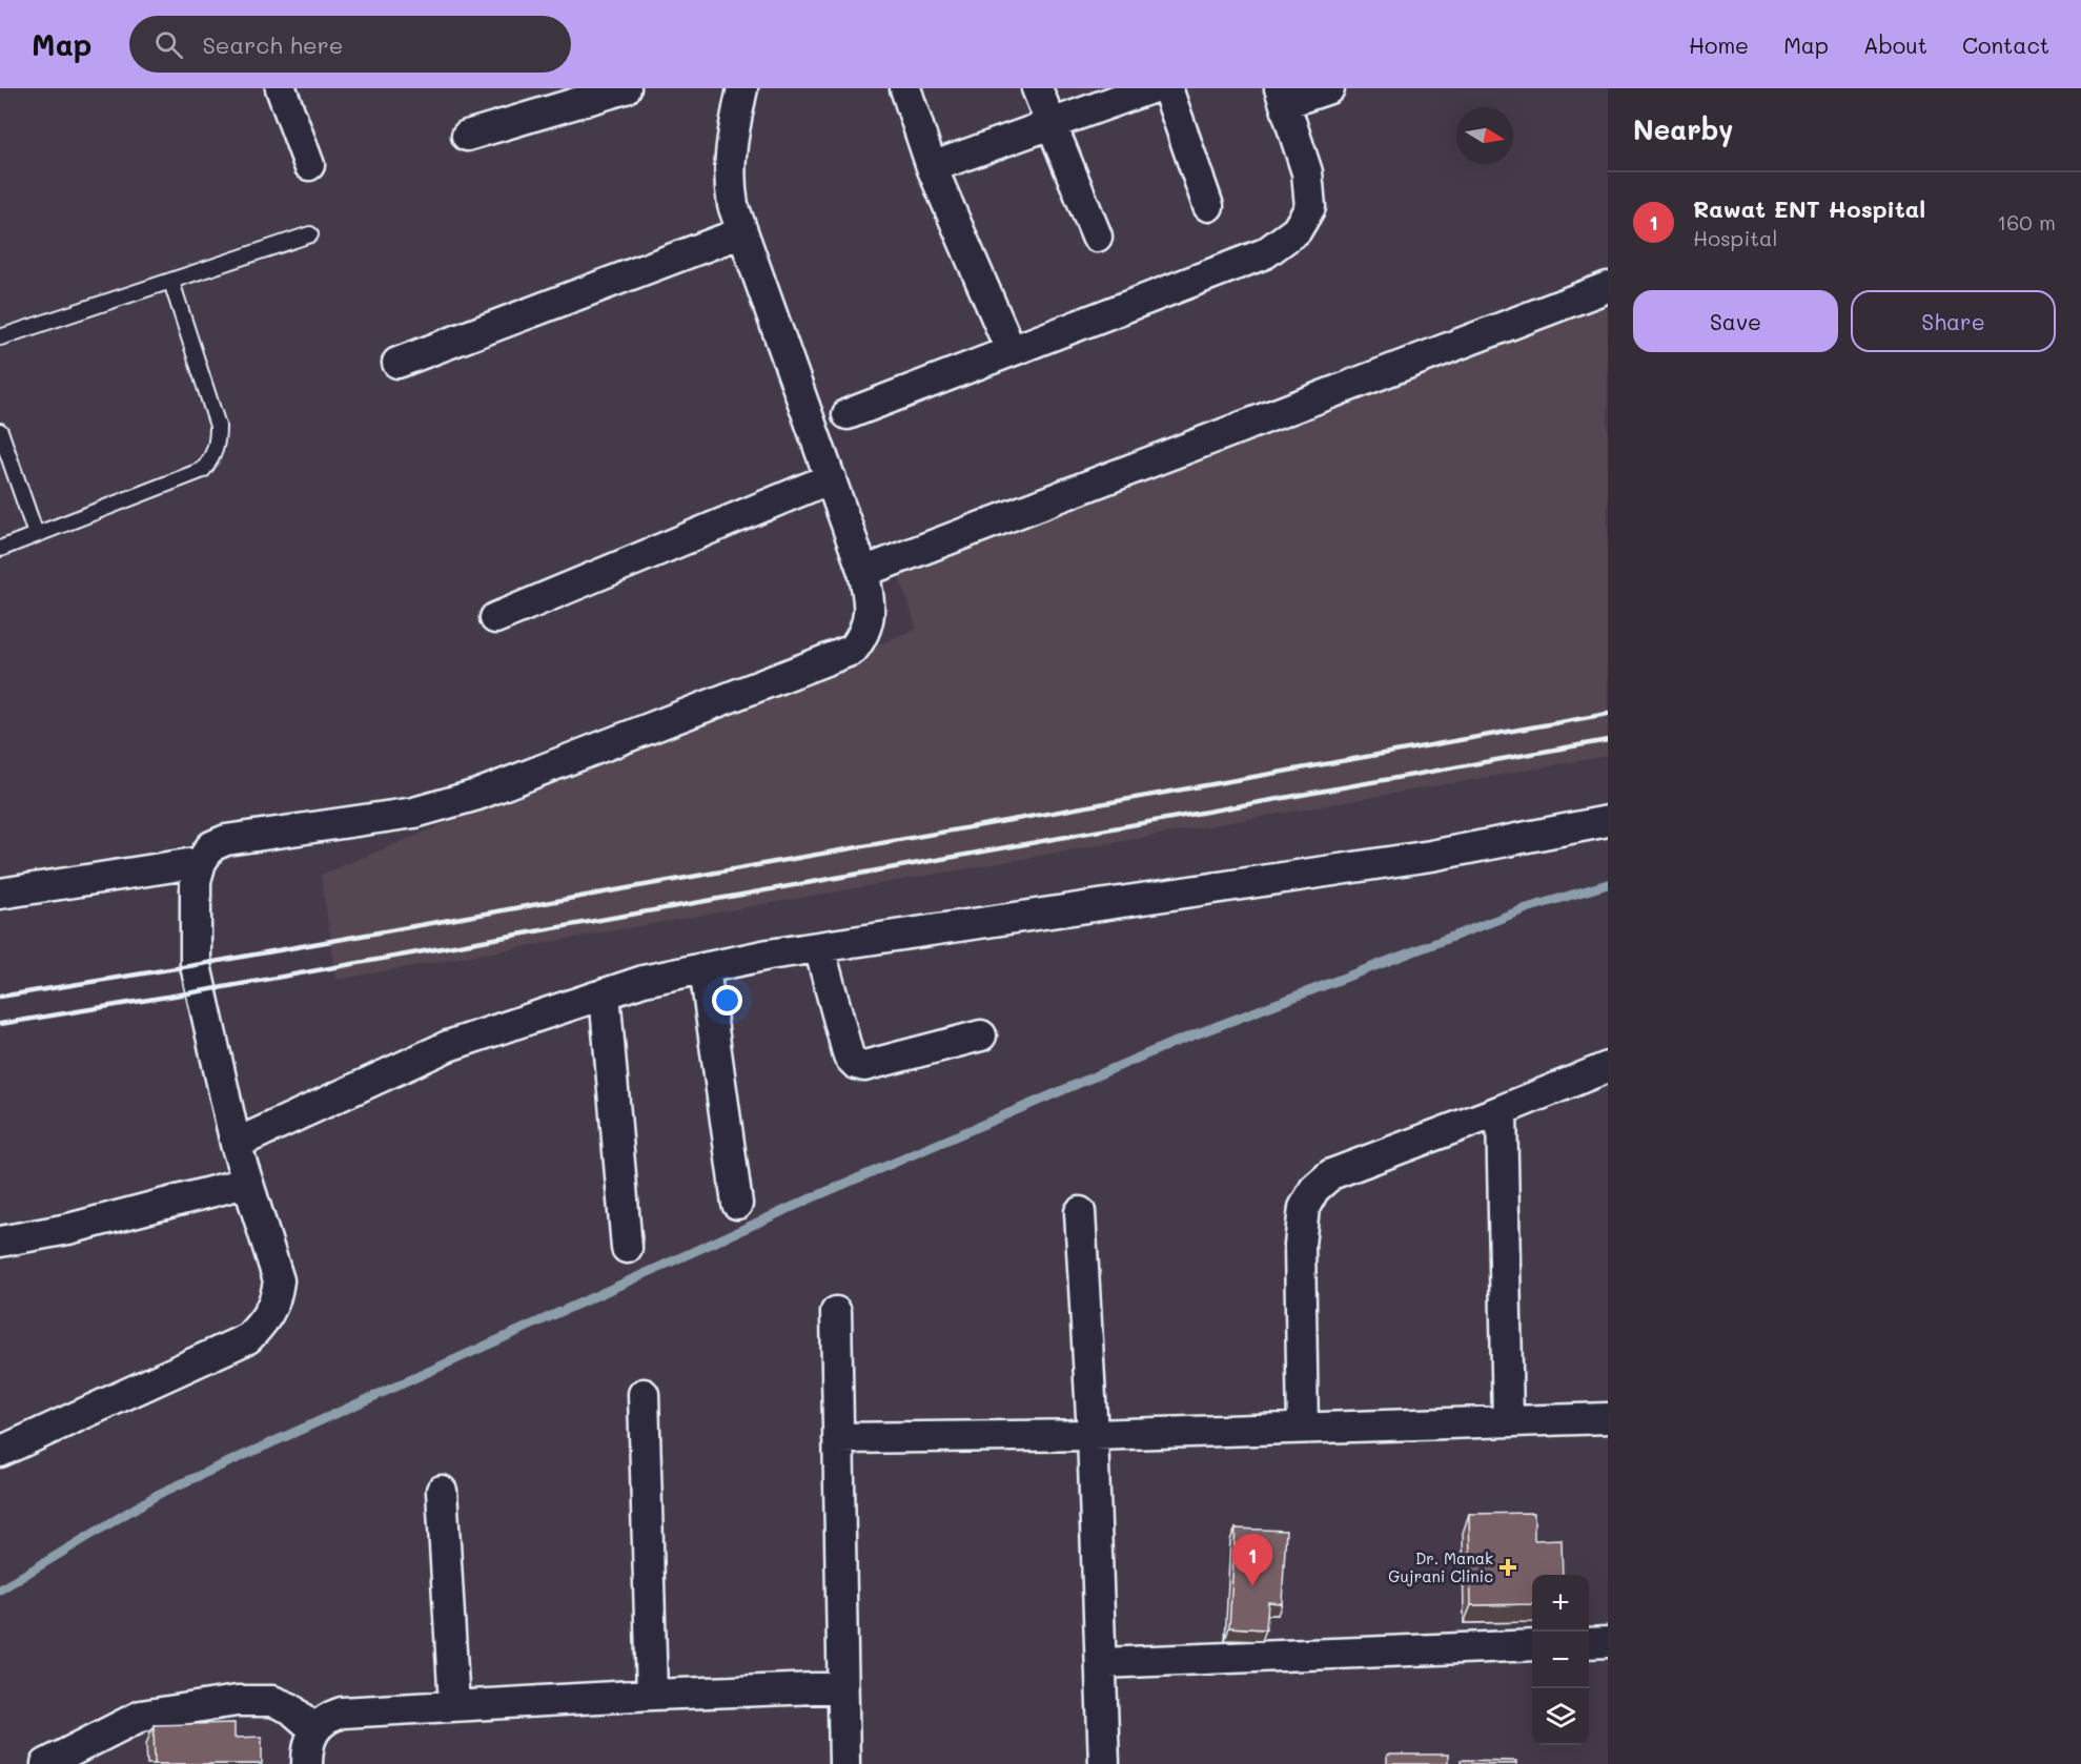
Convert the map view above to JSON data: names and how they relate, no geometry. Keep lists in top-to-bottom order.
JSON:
{
  "places": {
    "health": ["Dr. Manak Gujrani Clinic"]
  },
  "north": "right",
  "page": {
    "header": "Map",
    "search": "Search here",
    "nav": [
      "Home",
      "Map",
      "About",
      "Contact"
    ],
    "heading": "Nearby",
    "list": [
      {
        "mark": "1",
        "name": "Rawat ENT Hospital",
        "note": "Hospital",
        "value": "160 m"
      }
    ],
    "buttons": ["Save", "Share"],
    "pins": "1",
    "map_buttons": ["+", "−"]
  }
}
